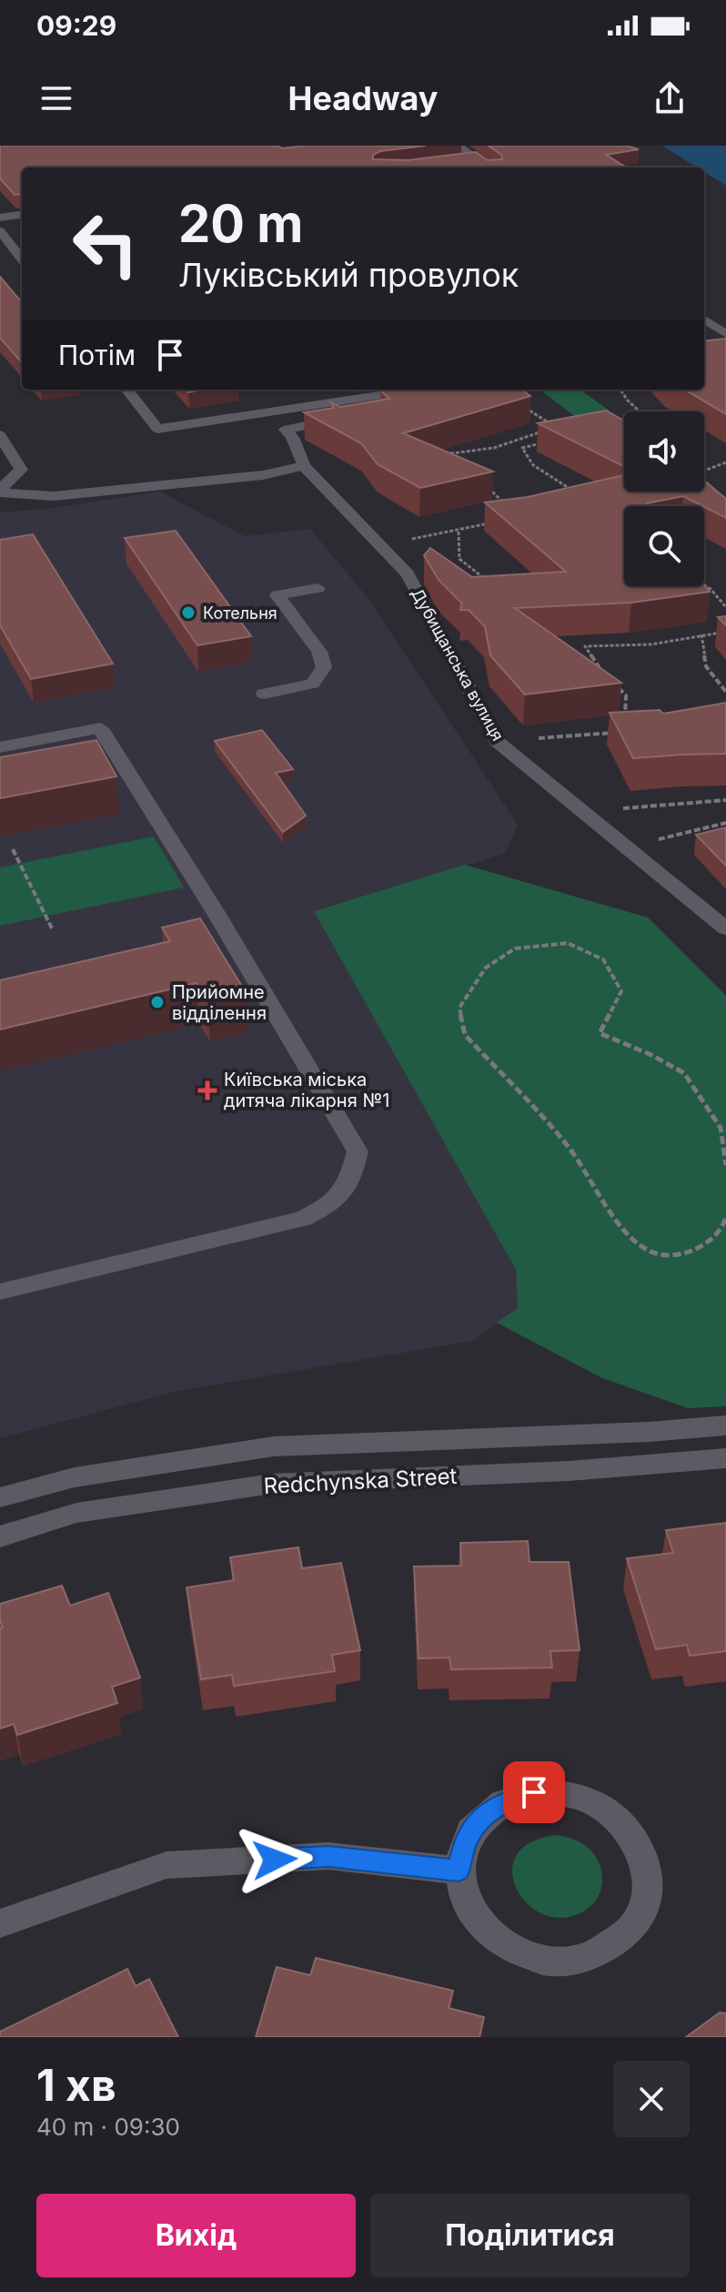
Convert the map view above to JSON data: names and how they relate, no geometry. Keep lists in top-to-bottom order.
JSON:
{
  "streets": {
    "street": ["Дубищанська вулиця", "Redchynska Street"]
  },
  "places": {
    "other": ["Котельня", "Прийомне відділення"],
    "health": ["Київська міська дитяча лікарня №1"]
  },
  "page": {
    "status": "09:29",
    "header": "Headway",
    "turn": ["20 m", "Луківський провулок"],
    "then": "Потім",
    "heading": ["1 хв", "40 m · 09:30"],
    "buttons": ["Вихід", "Поділитися"]
  }
}
